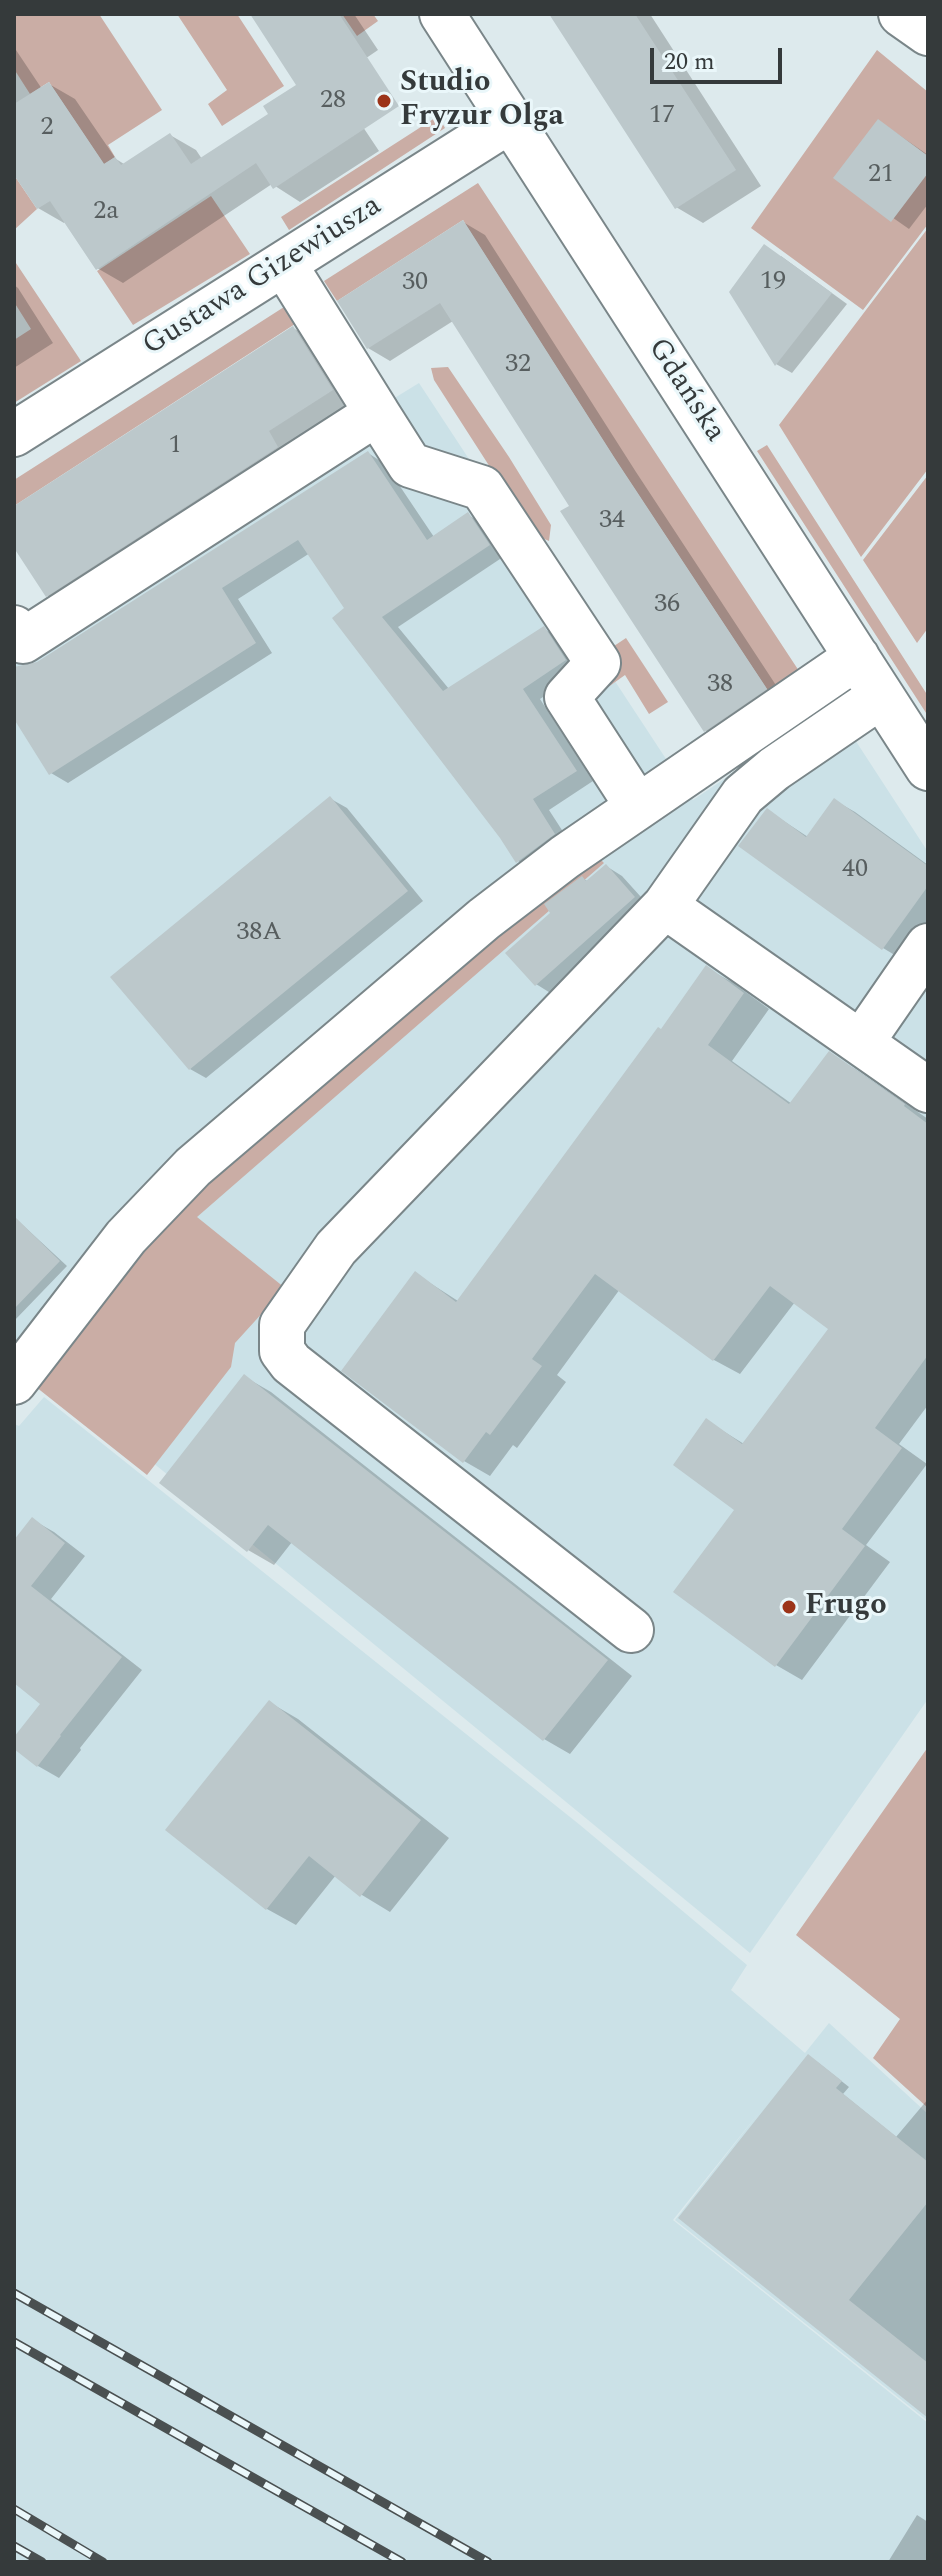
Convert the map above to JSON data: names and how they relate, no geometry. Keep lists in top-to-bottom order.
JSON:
{
  "streets": {
    "street": ["Gustawa Gizewiusza", "Gdańska"]
  },
  "crossings": [
    ["Gustawa Gizewiusza", "Gdańska"]
  ],
  "places": ["Studio Fryzur Olga", "Frugo"],
  "house_numbers": [
    "28",
    "17",
    "2",
    "21",
    "2a",
    "19",
    "30",
    "32",
    "1",
    "34",
    "36",
    "38",
    "40",
    "38A"
  ],
  "scale_bar": "20 m"
}
